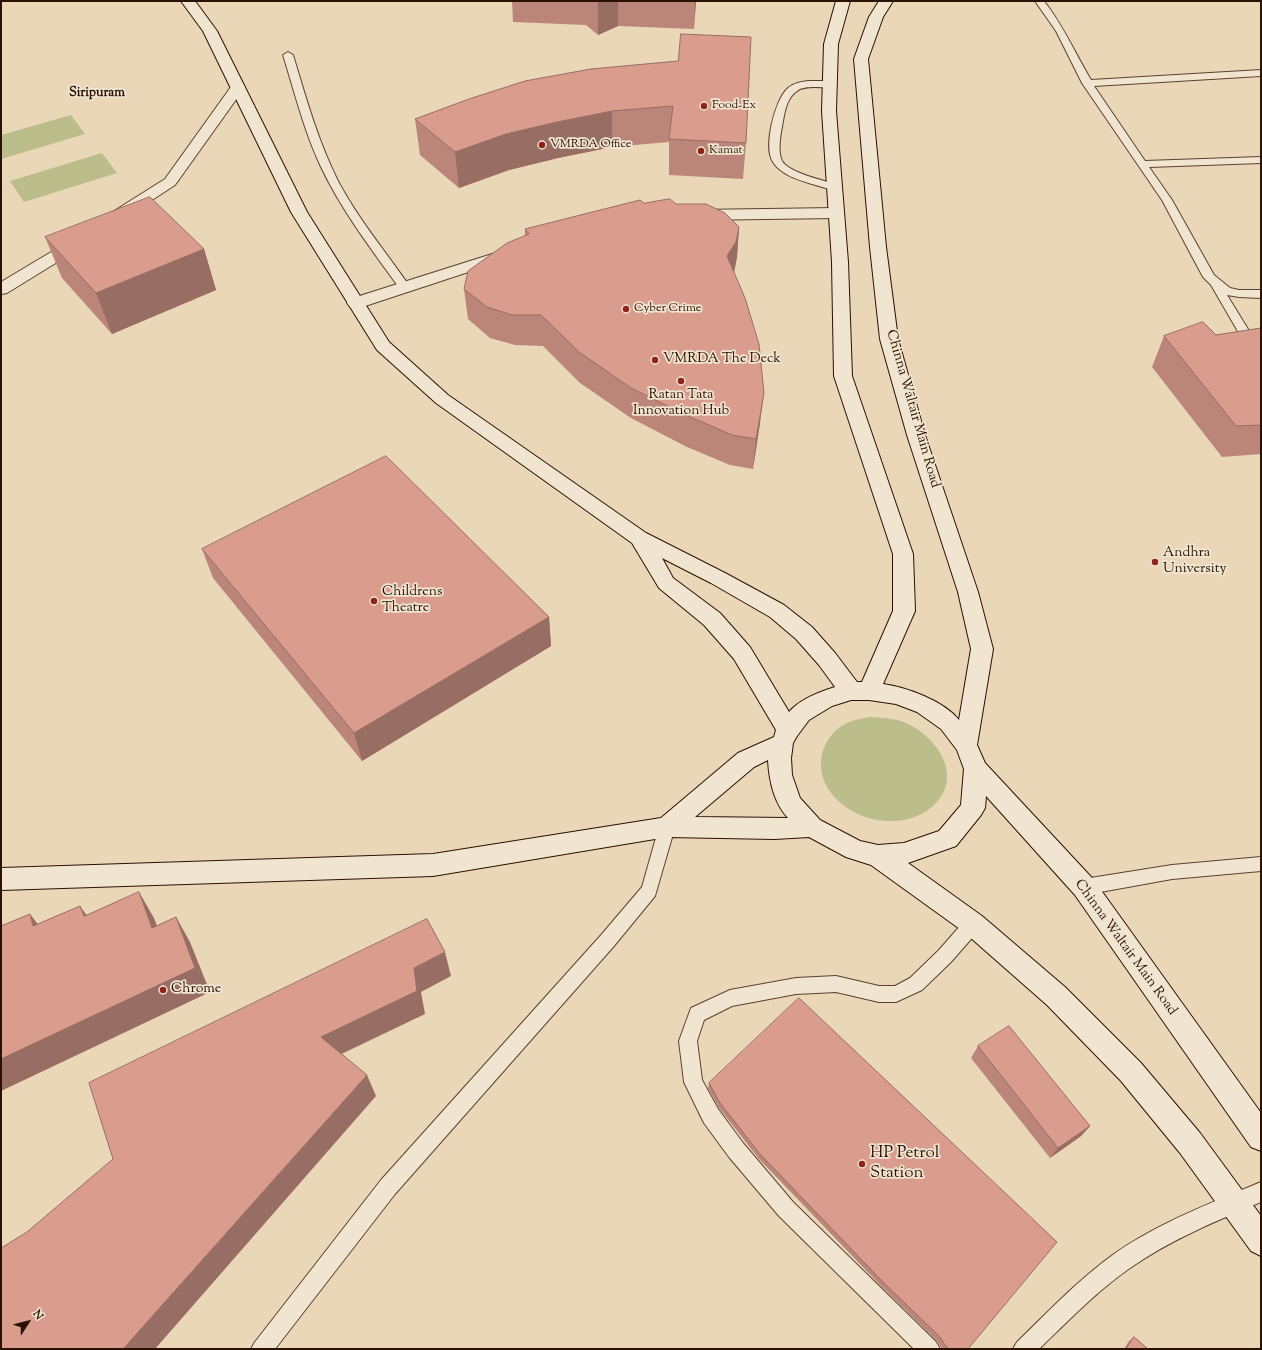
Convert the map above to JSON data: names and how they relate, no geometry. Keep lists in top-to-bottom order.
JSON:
{
  "streets": {
    "street": ["Chinna Waltair Main Road"]
  },
  "districts": ["Siripuram"],
  "places": [
    "Food-Ex",
    "VMRDA Office",
    "Kamat",
    "Cyber Crime",
    "VMRDA The Deck",
    "Ratan Tata Innovation Hub",
    "Andhra University",
    "Childrens Theatre",
    "Chrome",
    "HP Petrol Station"
  ],
  "north": "top right"
}
